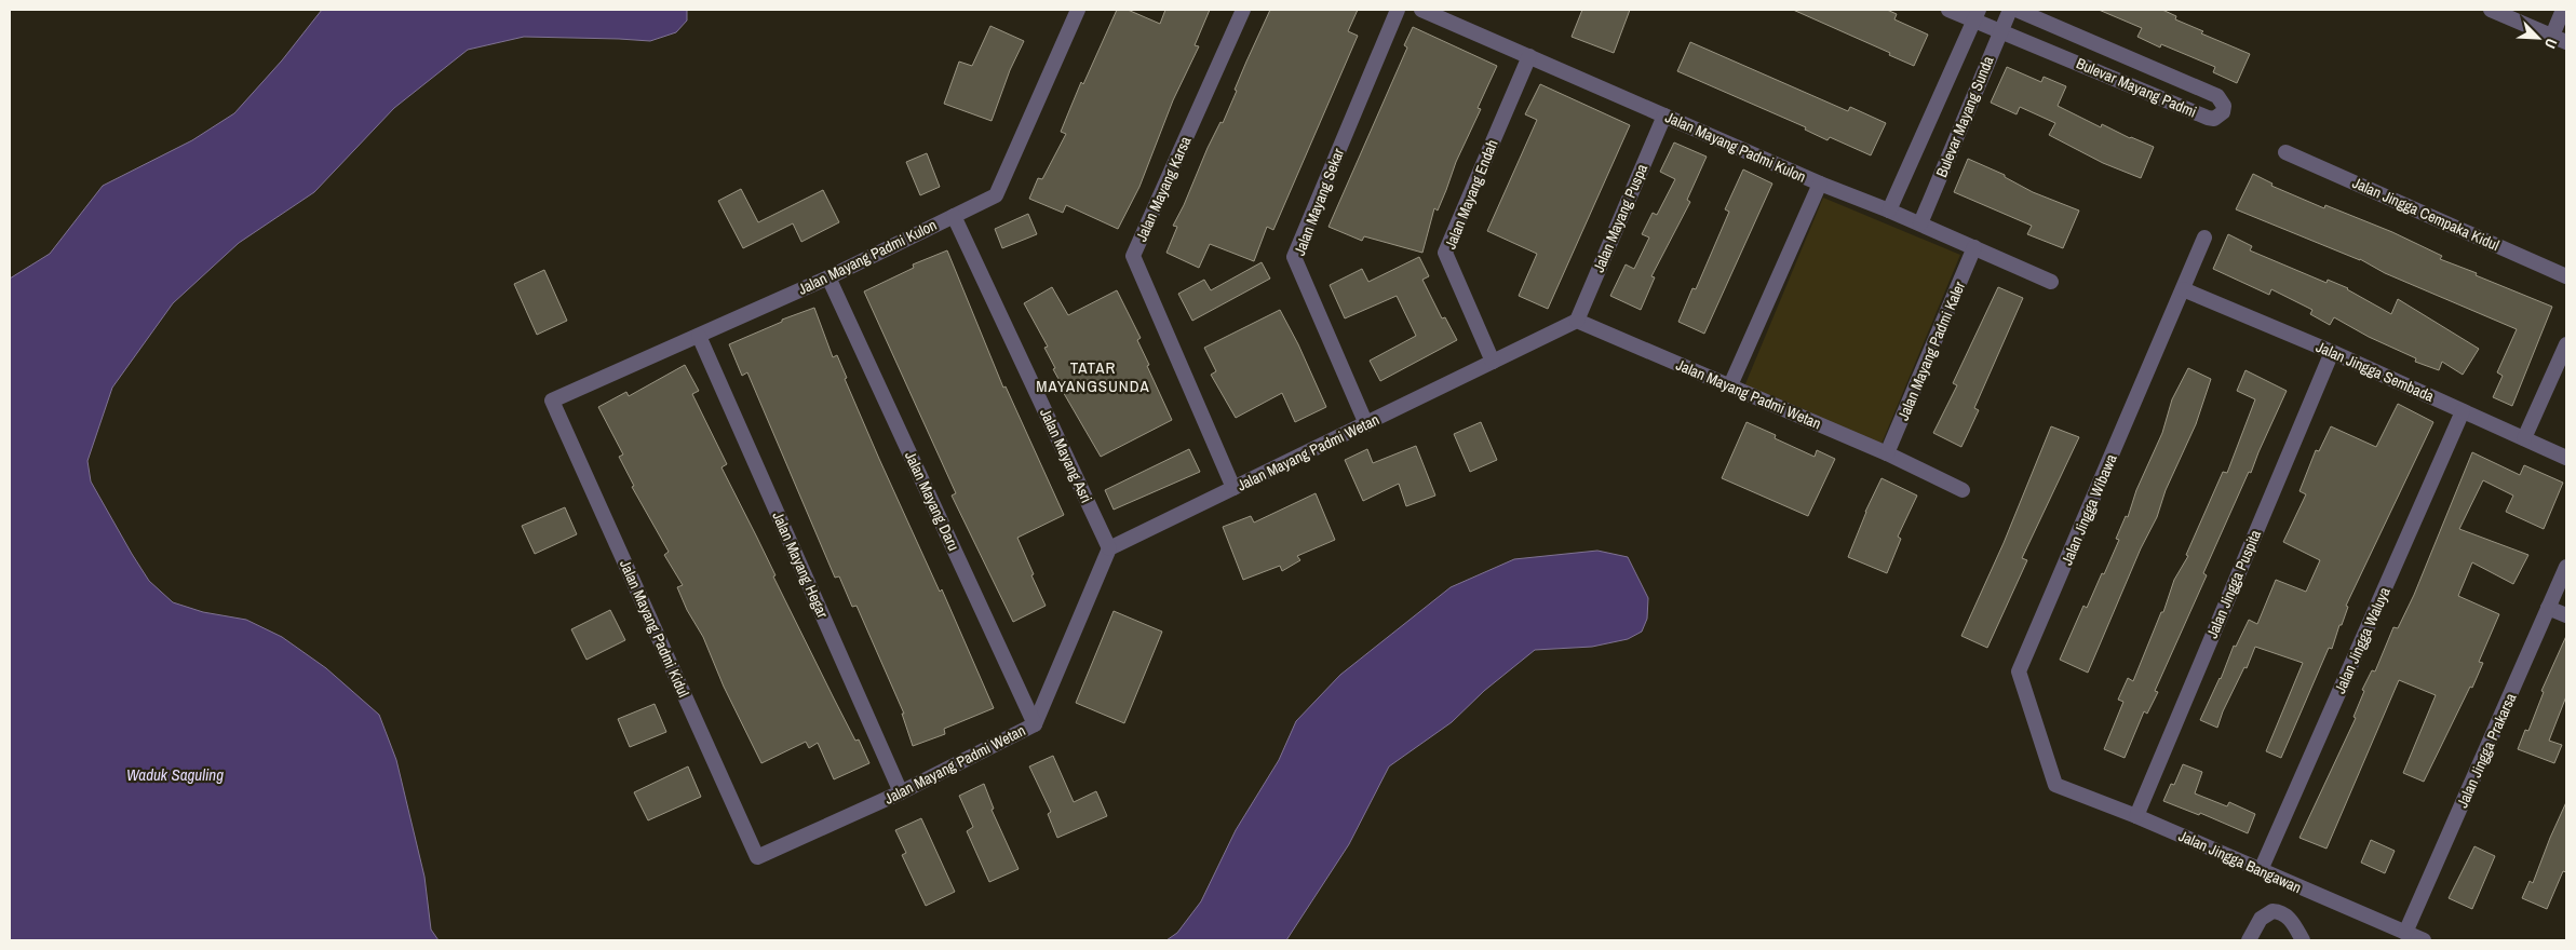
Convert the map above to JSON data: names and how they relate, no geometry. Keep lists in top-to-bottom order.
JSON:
{
  "streets": {
    "street": [
      "Bulevar Mayang Padmi",
      "Bulevar Mayang Sunda",
      "Jalan Mayang Padmi Kulon",
      "Jalan Mayang Karsa",
      "Jalan Mayang Endah",
      "Jalan Mayang Sekar",
      "Jalan Jingga Cempaka Kidul",
      "Jalan Mayang Puspa",
      "Jalan Mayang Padmi Kaler",
      "Jalan Jingga Sembada",
      "Jalan Mayang Padmi Wetan",
      "Jalan Mayang Asri",
      "Jalan Mayang Daru",
      "Jalan Jingga Wibawa",
      "Jalan Mayang Hegar",
      "Jalan Jingga Puspita",
      "Jalan Mayang Padmi Kidul",
      "Jalan Jingga Waluya",
      "Jalan Jingga Prakarsa",
      "Jalan Jingga Bangawan"
    ]
  },
  "crossings": [
    ["Bulevar Mayang Padmi", "Bulevar Mayang Sunda"],
    ["Bulevar Mayang Sunda", "Jalan Mayang Padmi Kulon"],
    ["Jalan Mayang Padmi Kulon", "Jalan Mayang Endah"],
    ["Jalan Mayang Padmi Kulon", "Jalan Mayang Puspa"],
    ["Jalan Mayang Padmi Kulon", "Jalan Mayang Padmi Kaler"],
    ["Jalan Mayang Padmi Kulon", "Jalan Mayang Asri"],
    ["Jalan Mayang Padmi Kulon", "Jalan Mayang Daru"],
    ["Jalan Mayang Padmi Kulon", "Jalan Mayang Hegar"],
    ["Jalan Mayang Padmi Kulon", "Jalan Mayang Padmi Kidul"],
    ["Jalan Mayang Karsa", "Jalan Mayang Padmi Wetan"],
    ["Jalan Mayang Endah", "Jalan Mayang Padmi Wetan"],
    ["Jalan Mayang Sekar", "Jalan Mayang Padmi Wetan"],
    ["Jalan Mayang Puspa", "Jalan Mayang Padmi Wetan"],
    ["Jalan Mayang Padmi Kaler", "Jalan Mayang Padmi Wetan"],
    ["Jalan Jingga Sembada", "Jalan Jingga Wibawa"],
    ["Jalan Jingga Sembada", "Jalan Jingga Puspita"],
    ["Jalan Jingga Sembada", "Jalan Jingga Waluya"],
    ["Jalan Mayang Padmi Wetan", "Jalan Mayang Asri"],
    ["Jalan Mayang Padmi Wetan", "Jalan Mayang Daru"],
    ["Jalan Mayang Padmi Wetan", "Jalan Mayang Hegar"],
    ["Jalan Mayang Padmi Wetan", "Jalan Mayang Padmi Kidul"],
    ["Jalan Jingga Wibawa", "Jalan Jingga Bangawan"],
    ["Jalan Jingga Puspita", "Jalan Jingga Bangawan"],
    ["Jalan Jingga Waluya", "Jalan Jingga Bangawan"],
    ["Jalan Jingga Prakarsa", "Jalan Jingga Bangawan"]
  ],
  "districts": ["TATAR MAYANGSUNDA"],
  "water": ["Waduk Saguling"],
  "north": "bottom right"
}
